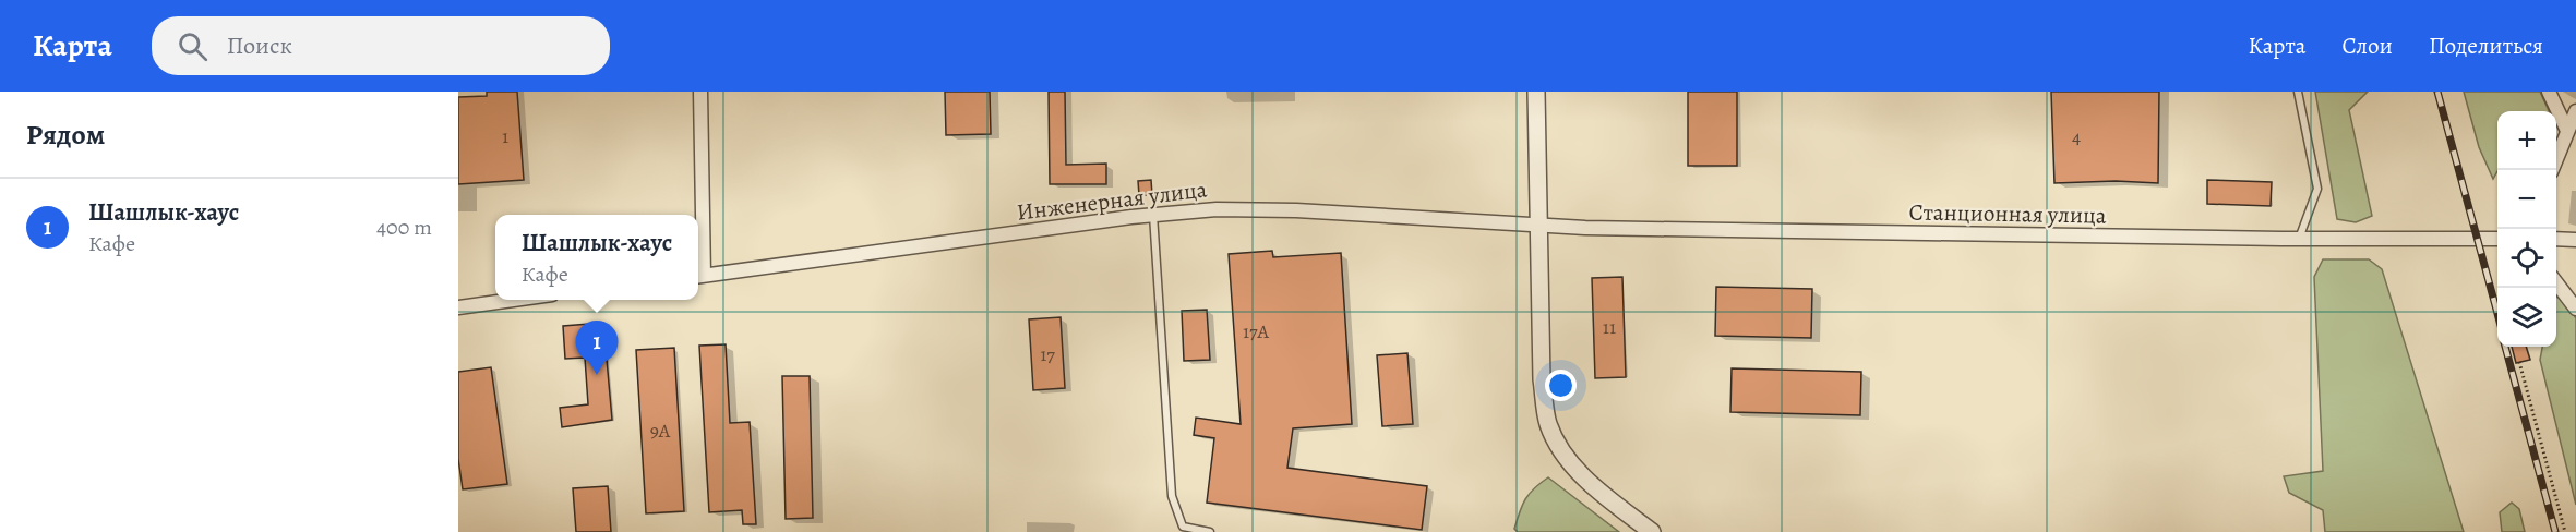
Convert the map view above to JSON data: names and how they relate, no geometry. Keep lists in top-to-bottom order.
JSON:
{
  "streets": {
    "street": ["Инженерная улица", "Станционная улица"]
  },
  "crossings": [
    ["Инженерная улица", "Станционная улица"]
  ],
  "house_numbers": [
    "1",
    "4",
    "11",
    "17А",
    "17",
    "9А"
  ],
  "page": {
    "header": "Карта",
    "search": "Поиск",
    "nav": ["Карта", "Слои", "Поделиться"],
    "heading": "Рядом",
    "map_buttons": ["+", "−"],
    "list": [
      {
        "mark": "1",
        "name": "Шашлык-хаус",
        "note": "Кафе",
        "value": "400 m"
      }
    ],
    "popup": ["Шашлык-хаус", "Кафе"],
    "pins": "1"
  }
}
